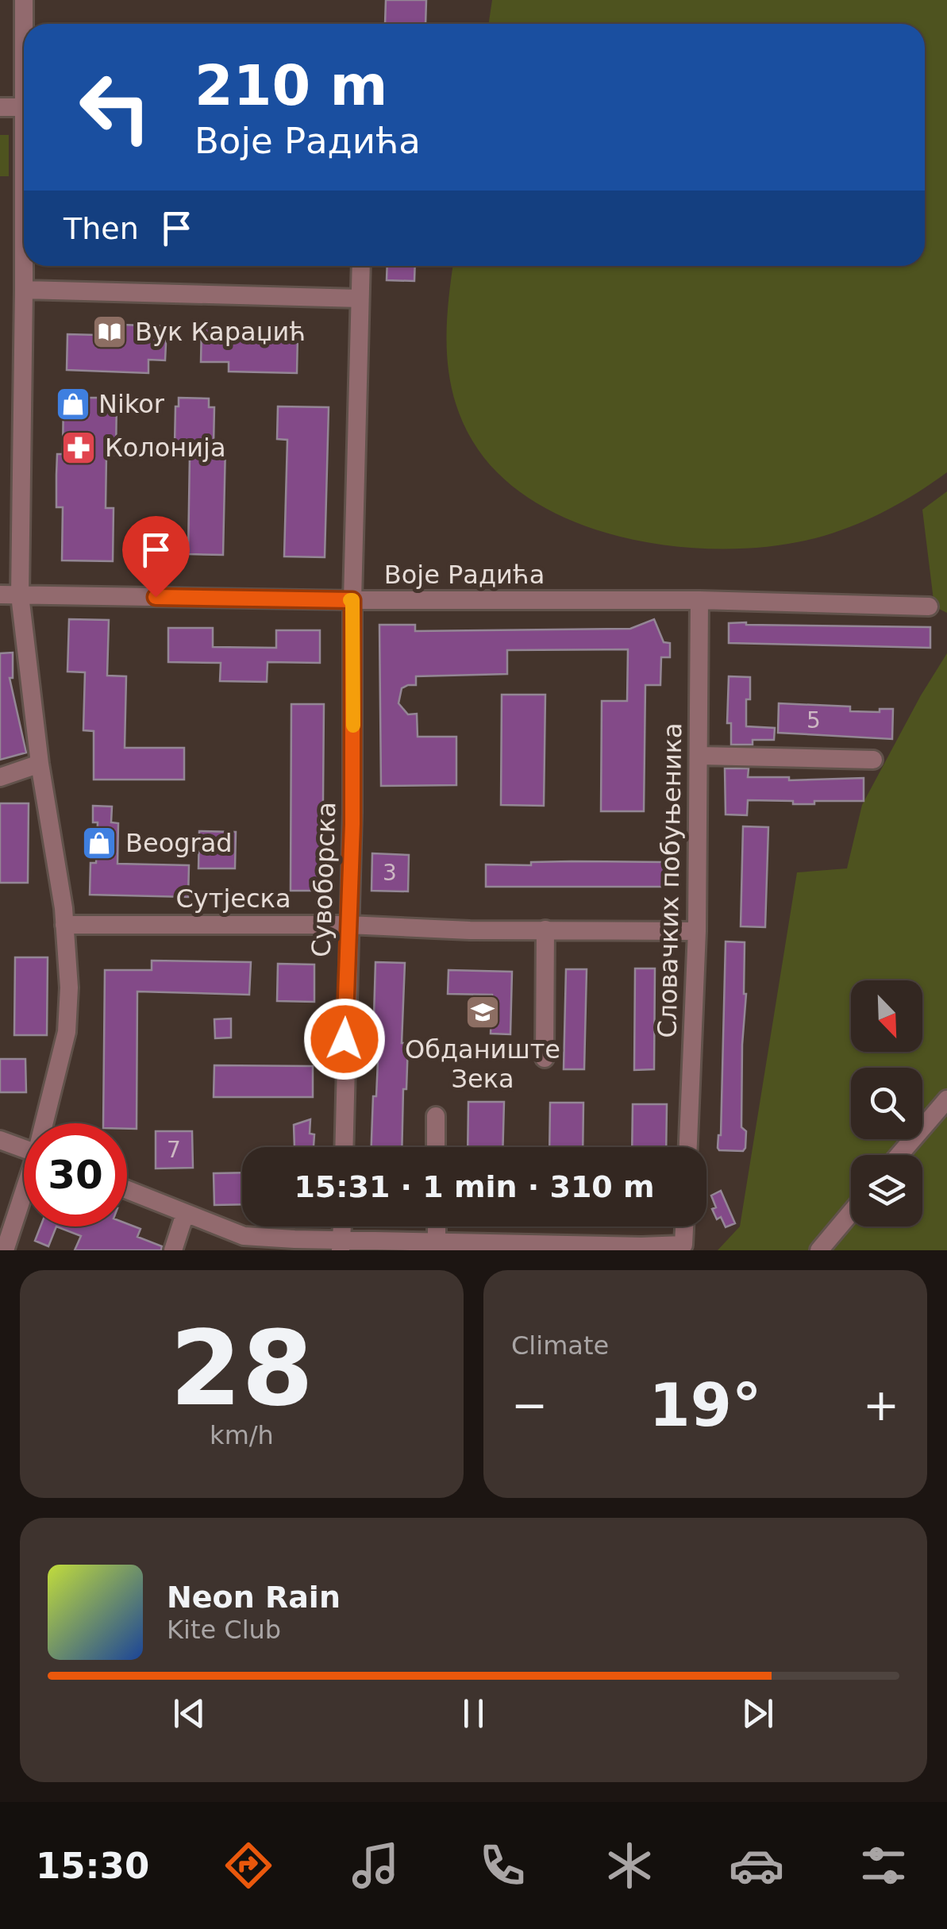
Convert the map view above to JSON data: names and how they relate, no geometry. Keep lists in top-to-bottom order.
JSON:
{
  "streets": {
    "street": [
      "Воје Радића",
      "Сувоборска",
      "Словачких побуњеника",
      "Сутјеска"
    ]
  },
  "crossings": [
    ["Воје Радића", "Сувоборска"],
    ["Воје Радића", "Словачких побуњеника"],
    ["Сувоборска", "Сутјеска"],
    ["Словачких побуњеника", "Сутјеска"]
  ],
  "places": {
    "library": ["Вук Караџић"],
    "shop": ["Nikor", "Beograd"],
    "pharmacy": ["Колонија"],
    "school or university": ["Обданиште Зека"]
  },
  "house_numbers": ["5", "3", "7"],
  "north": "bottom right",
  "page": {
    "turn": ["210 m", "Воје Радића"],
    "then": "Then",
    "limit": "30",
    "trip": "15:31 · 1 min · 310 m",
    "tile": [
      ["28", "km/h"],
      "Climate"
    ],
    "heat": ["−", "19°", "+"],
    "song": ["Neon Rain", "Kite Club"],
    "tabs": "15:30"
  }
}
